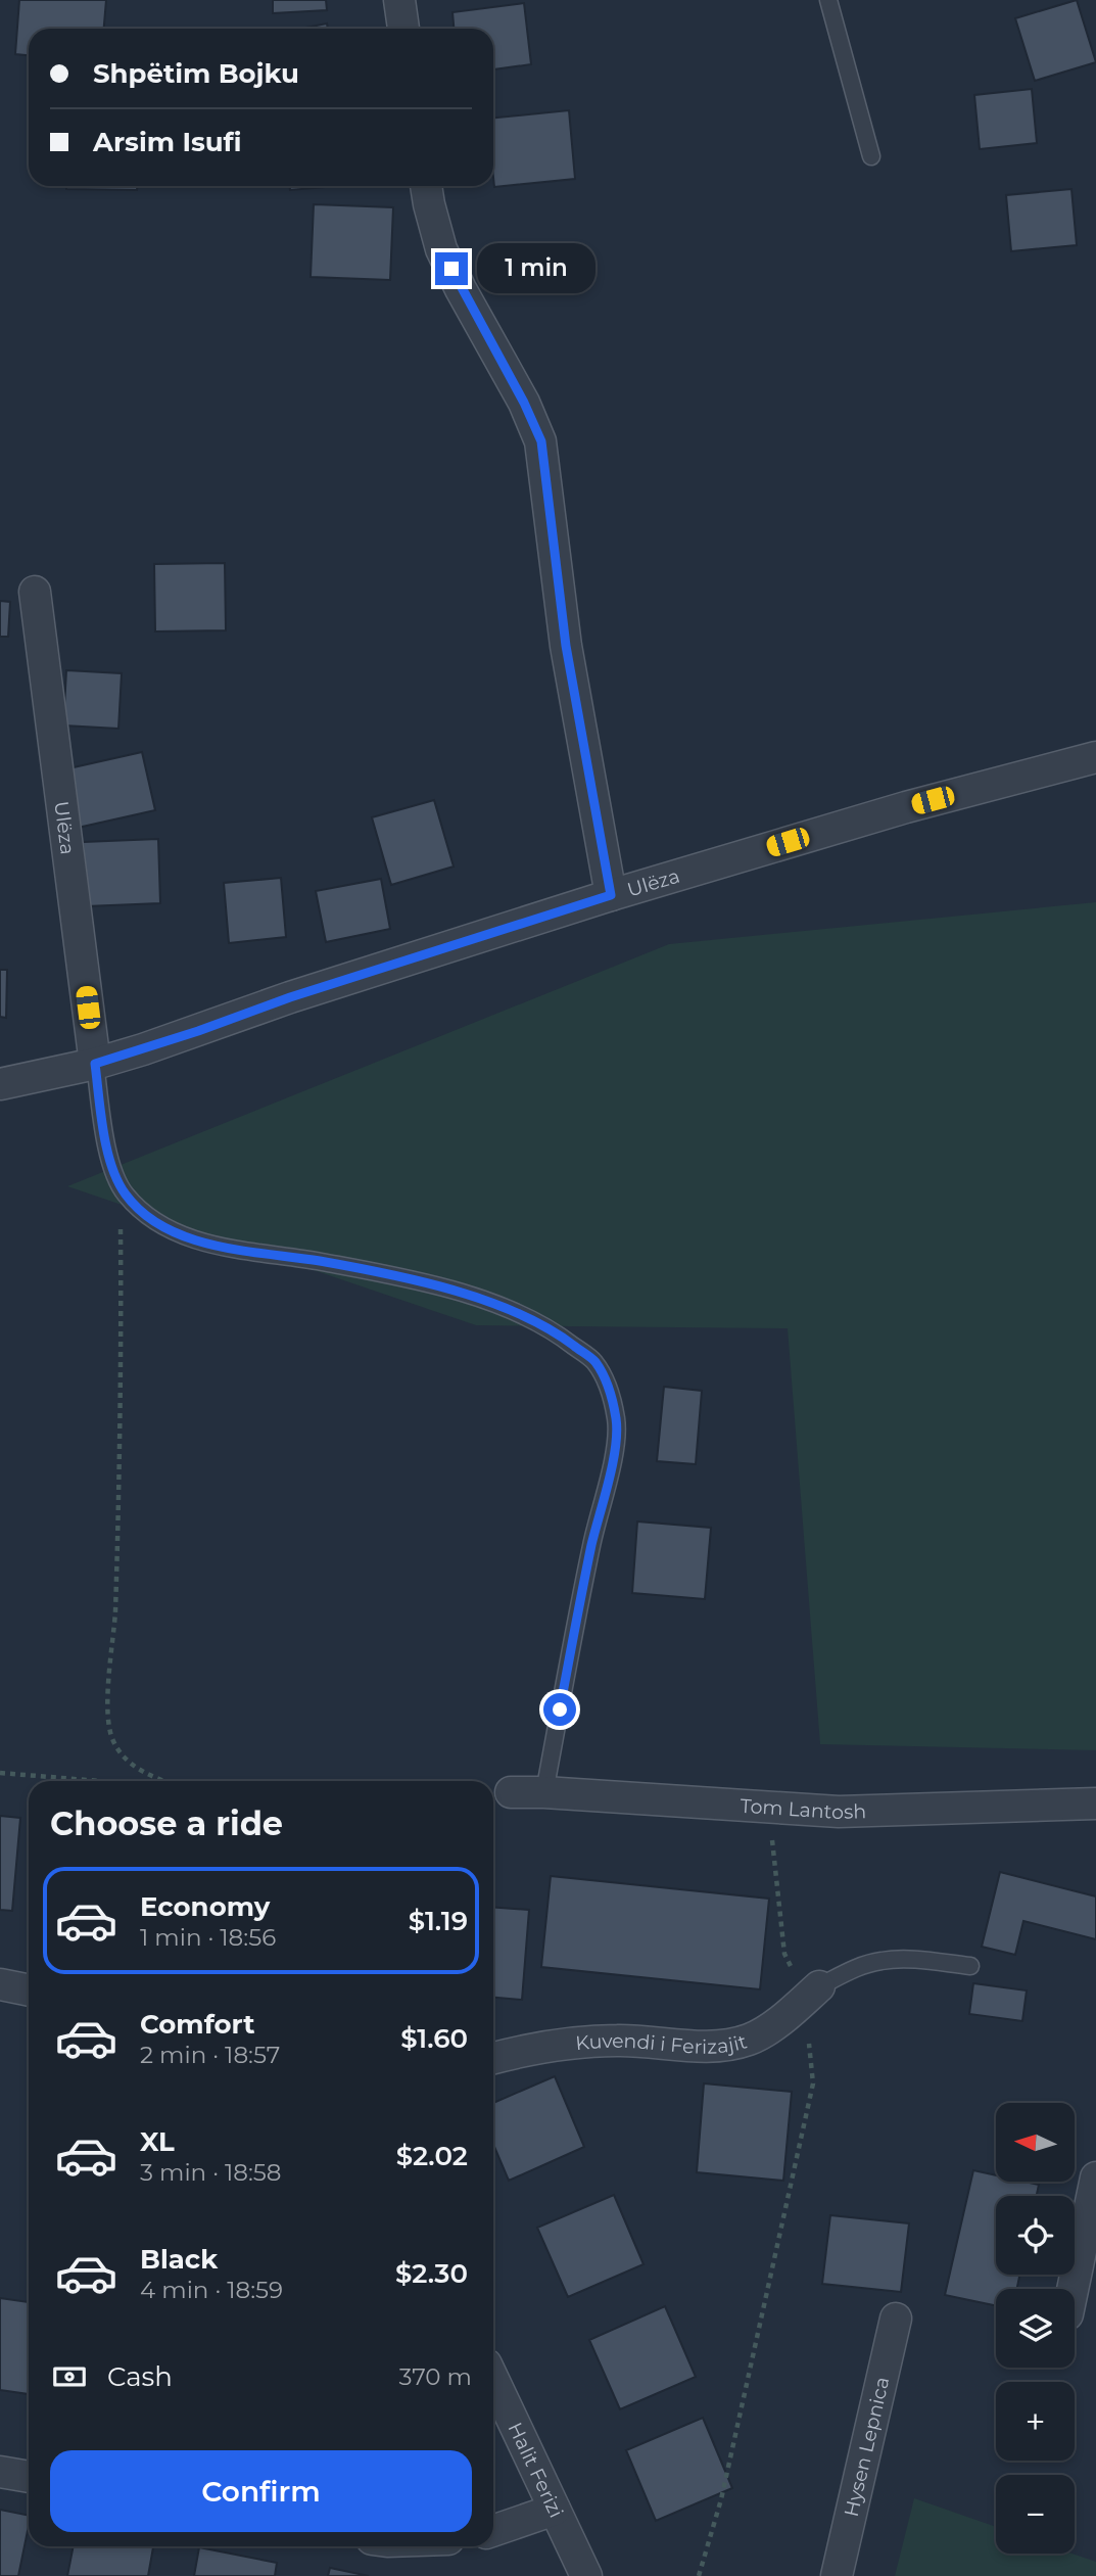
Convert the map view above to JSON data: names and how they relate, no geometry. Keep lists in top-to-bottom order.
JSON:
{
  "streets": {
    "street": [
      "Ulëza",
      "Tom Lantosh",
      "Kuvendi i Ferizajit",
      "Hysen Lepnica",
      "Halit Ferizi"
    ]
  },
  "north": "left",
  "page": {
    "banner": ["Shpëtim Bojku", "Arsim Isufi"],
    "bubble": "1 min",
    "heading": "Choose a ride",
    "list": [
      {
        "name": "Economy",
        "note": "1 min · 18:56",
        "value": "$1.19"
      },
      {
        "name": "Comfort",
        "note": "2 min · 18:57",
        "value": "$1.60"
      },
      {
        "name": "XL",
        "note": "3 min · 18:58",
        "value": "$2.02"
      },
      {
        "name": "Black",
        "note": "4 min · 18:59",
        "value": "$2.30"
      }
    ],
    "map_buttons": ["+", "−"],
    "pay": ["Cash", "370 m"],
    "buttons": "Confirm"
  }
}
